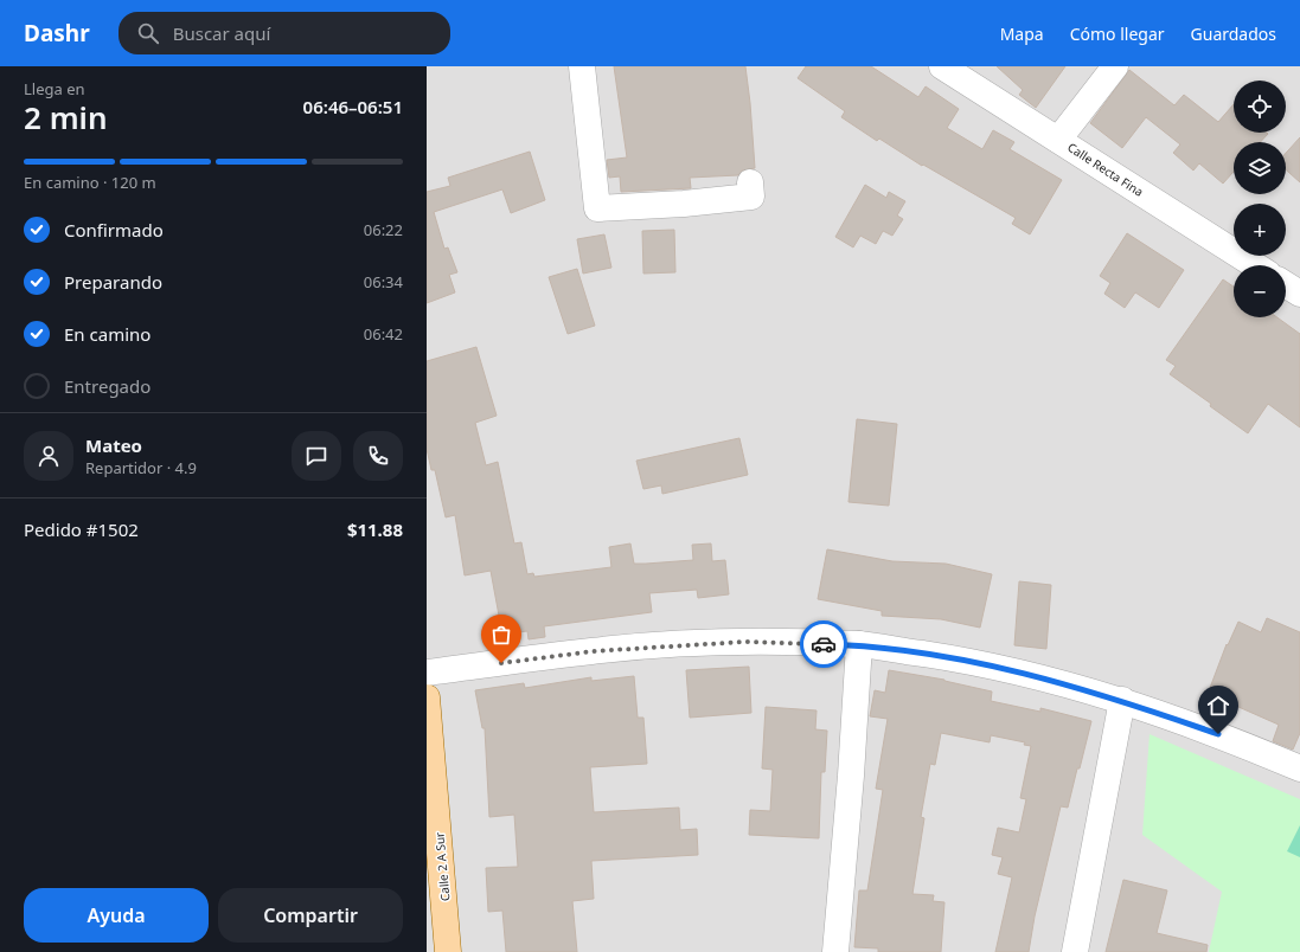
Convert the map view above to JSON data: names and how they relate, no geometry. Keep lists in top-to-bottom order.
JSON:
{
  "streets": {
    "main road": ["Calle 2 A Sur"],
    "street": ["Calle Recta Fina"]
  },
  "page": {
    "header": "Dashr",
    "search": "Buscar aquí",
    "nav": ["Mapa", "Cómo llegar", "Guardados"],
    "heading": ["2 min", "Llega en", "06:46–06:51"],
    "panel": [
      "Mateo",
      "Repartidor · 4.9",
      "Pedido #1502",
      "$11.88"
    ],
    "map_buttons": ["+", "−"],
    "bar": "En camino · 120 m",
    "list": [
      ["Confirmado", "06:22"],
      ["Preparando", "06:34"],
      ["En camino", "06:42"],
      "Entregado"
    ],
    "buttons": ["Ayuda", "Compartir"]
  }
}
